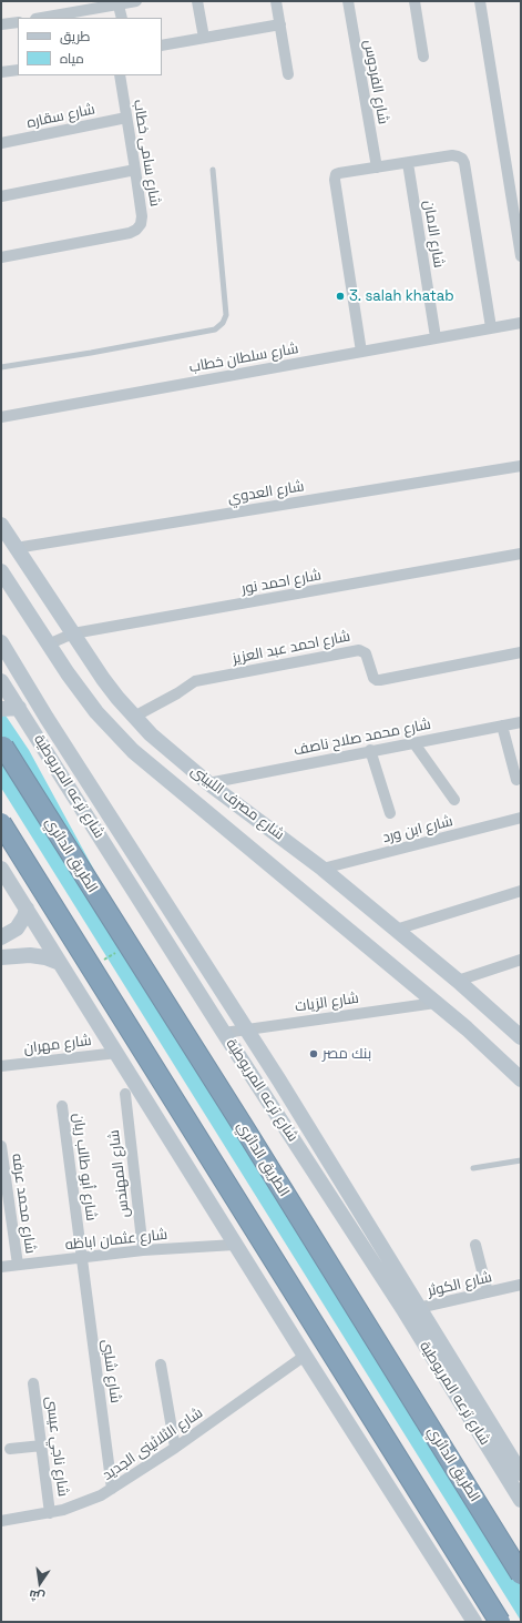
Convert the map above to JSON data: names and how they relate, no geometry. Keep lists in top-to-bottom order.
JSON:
{
  "streets": {
    "highway": ["الطريق الدائري"],
    "main road": ["شارع ترعه المريوطية", "شارع مصرف اللبينى"],
    "street": [
      "شارع الفردوس",
      "شارع سقاره",
      "شارع سامى خطاب",
      "شارع الامان",
      "شارع سلطان خطاب",
      "شارع العدوي",
      "شارع احمد نور",
      "شارع احمد عبد العزيز",
      "شارع محمد صلاح ناصف",
      "شارع ابن ورد",
      "شارع الزيات",
      "شارع مهران",
      "شارع أبو طالب ريان",
      "شارع المهندس",
      "شارع محمد عرفه",
      "شارع عثمان اباظه",
      "شارع الكوثر",
      "شارع شلبى",
      "شارع الثلاثينى الجديد",
      "شارع ناجي عيسى"
    ]
  },
  "crossings": [
    ["شارع سقاره", "شارع سامى خطاب"],
    ["شارع الامان", "شارع سلطان خطاب"],
    ["شارع العدوي", "شارع مصرف اللبينى"],
    ["شارع احمد نور", "شارع مصرف اللبينى"],
    ["شارع احمد عبد العزيز", "شارع مصرف اللبينى"],
    ["شارع محمد صلاح ناصف", "شارع مصرف اللبينى"],
    ["شارع ترعه المريوطية", "شارع الزيات"],
    ["شارع ترعه المريوطية", "شارع الكوثر"],
    ["شارع مصرف اللبينى", "شارع ابن ورد"],
    ["شارع مصرف اللبينى", "شارع الزيات"],
    ["شارع أبو طالب ريان", "شارع عثمان اباظه"],
    ["شارع أبو طالب ريان", "شارع شلبى"],
    ["شارع المهندس", "شارع عثمان اباظه"],
    ["شارع محمد عرفه", "شارع عثمان اباظه"],
    ["شارع عثمان اباظه", "شارع شلبى"],
    ["شارع شلبى", "شارع الثلاثينى الجديد"],
    ["شارع الثلاثينى الجديد", "شارع ناجي عيسى"]
  ],
  "places": ["3. salah khatab", "بنك مصر"],
  "legend": ["طريق", "مياه"],
  "north": "bottom"
}
